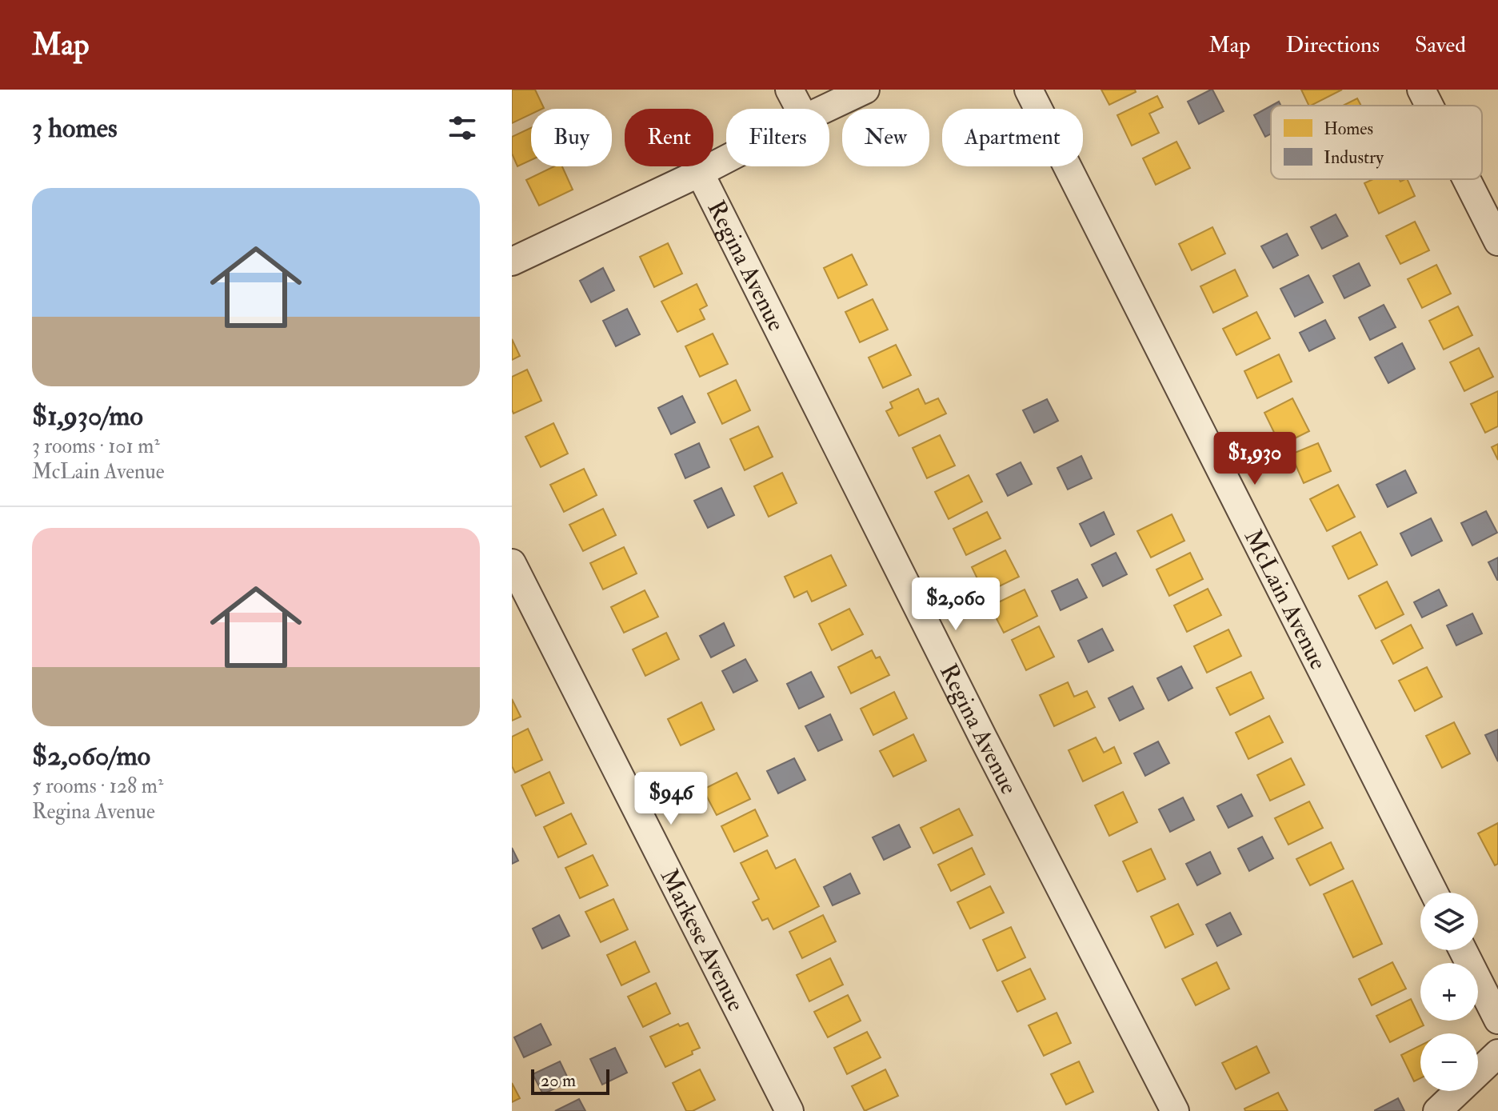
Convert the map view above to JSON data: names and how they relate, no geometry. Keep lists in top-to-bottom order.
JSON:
{
  "streets": {
    "street": ["Regina Avenue", "McLain Avenue", "Markese Avenue"]
  },
  "legend": ["Homes", "Industry"],
  "scale_bar": "20 m",
  "page": {
    "header": "Map",
    "nav": ["Map", "Directions", "Saved"],
    "heading": "3 homes",
    "chip": [
      "Buy",
      "Rent",
      "Filters",
      "New",
      "Apartment"
    ],
    "list": [
      {
        "name": "$1,930/mo",
        "note": "3 rooms · 101 m² · McLain Avenue"
      },
      {
        "name": "$2,060/mo",
        "note": "5 rooms · 128 m² · Regina Avenue"
      }
    ],
    "price": ["$1,930", "$2,060", "$946"],
    "map_buttons": ["+", "−"],
    "scale": "20 m"
  }
}
